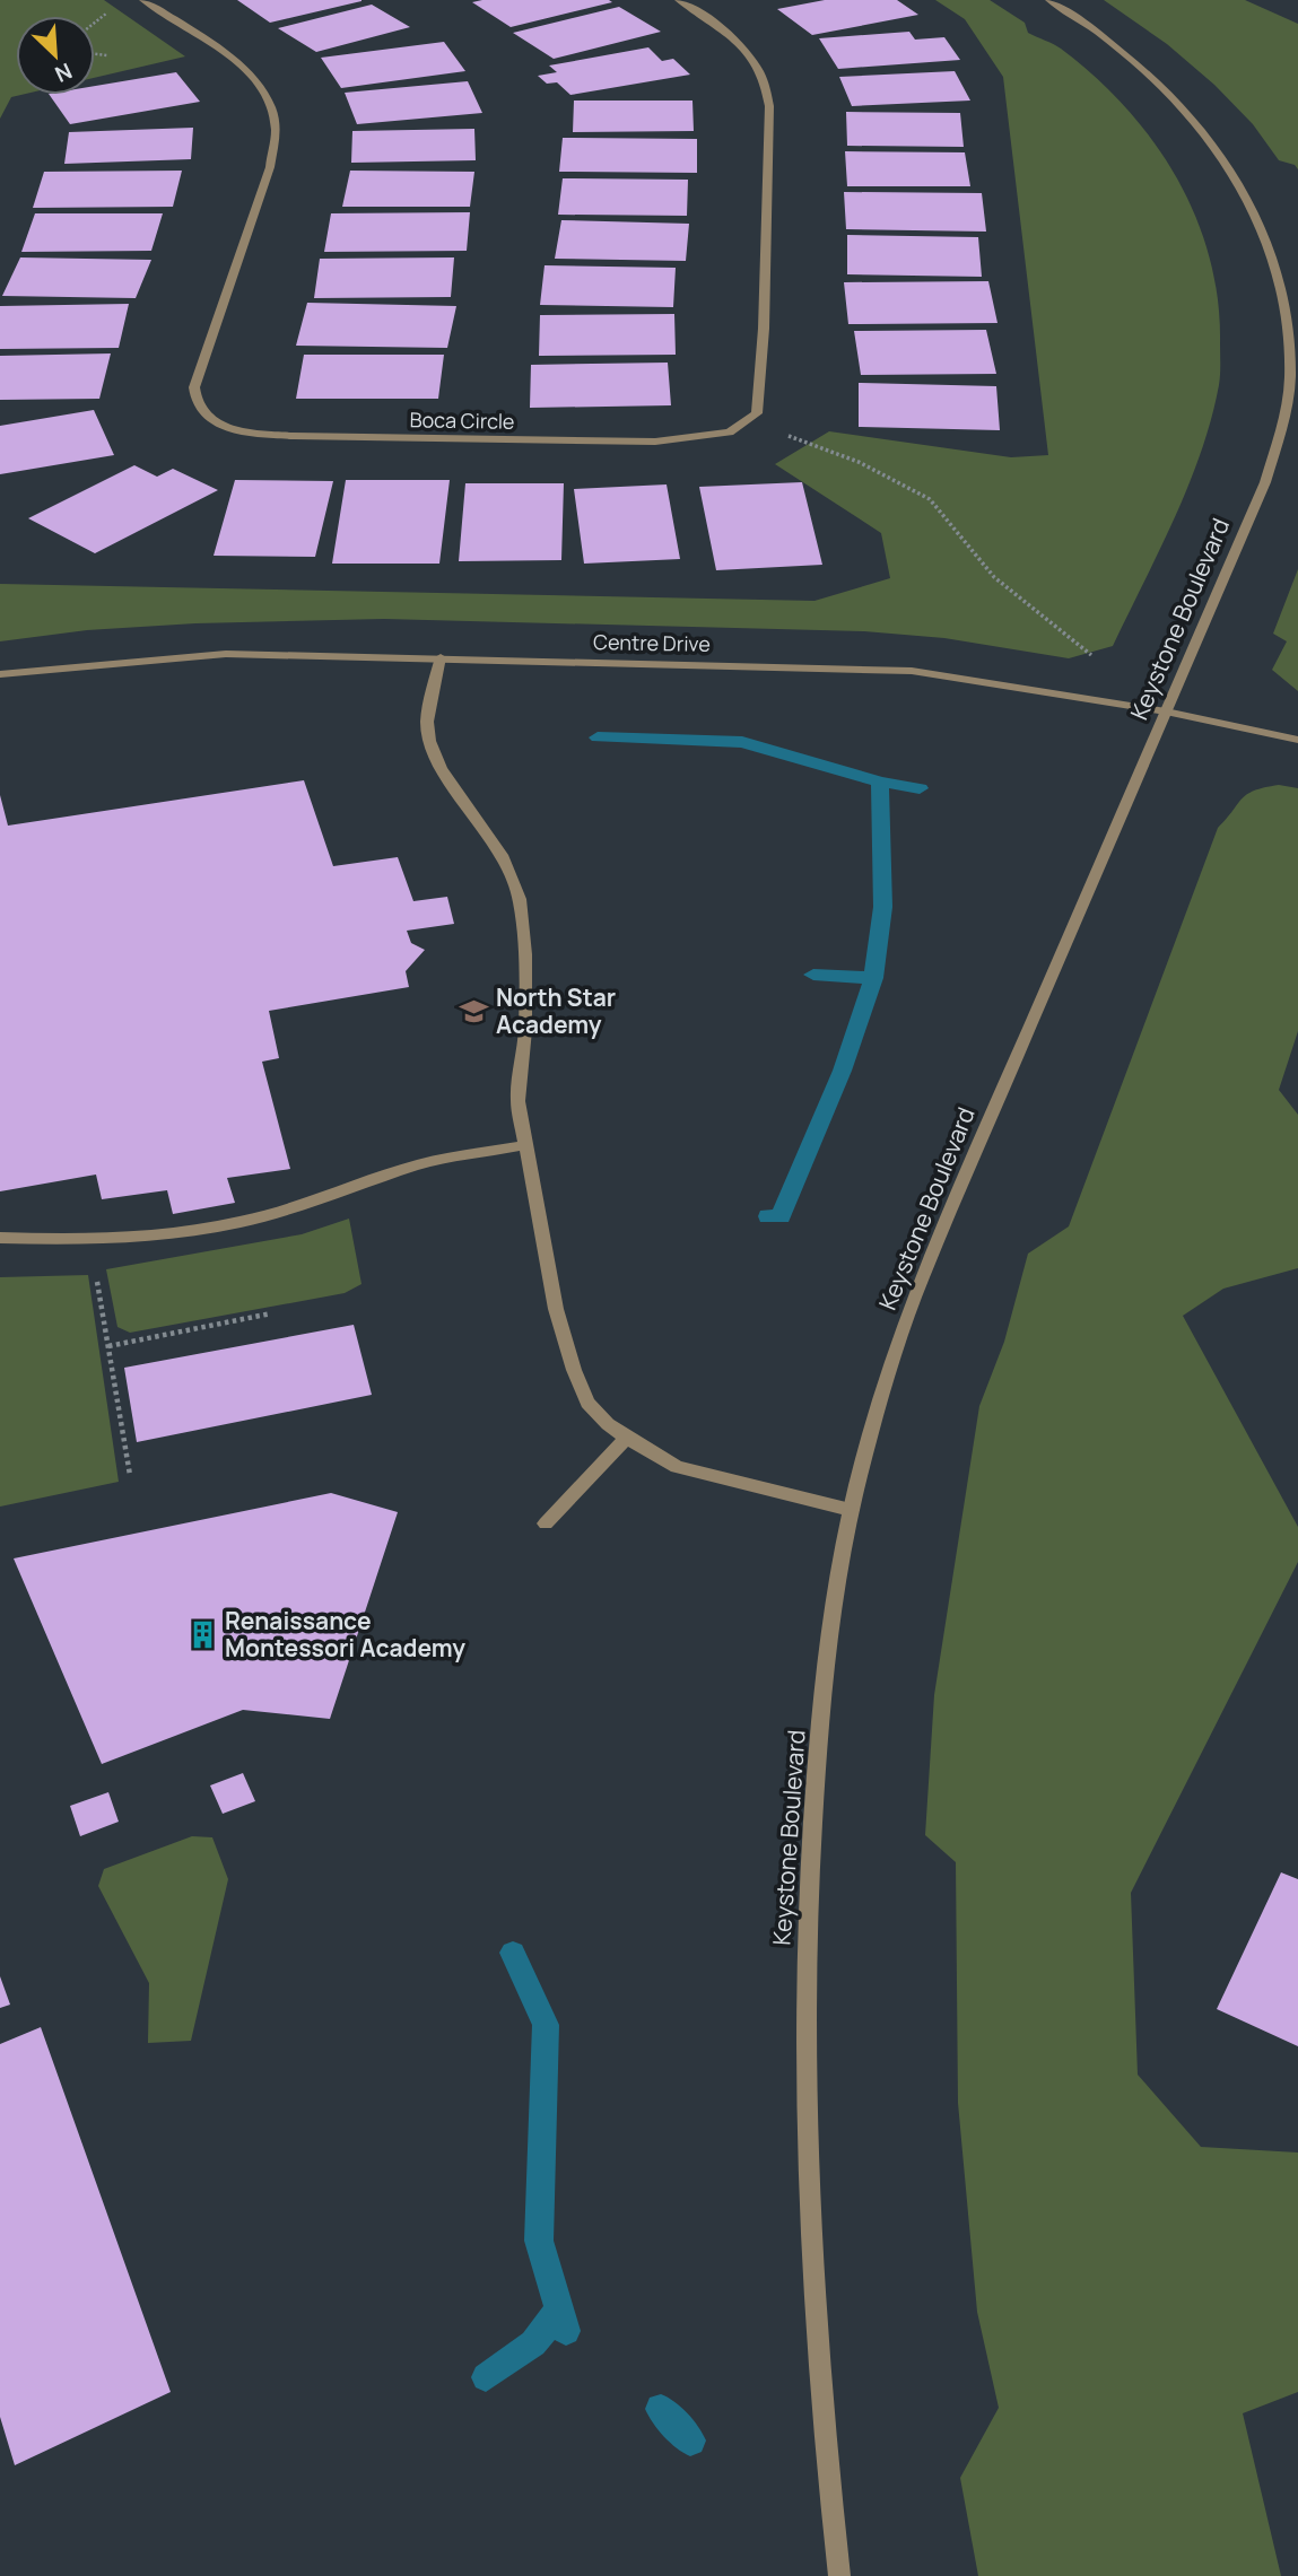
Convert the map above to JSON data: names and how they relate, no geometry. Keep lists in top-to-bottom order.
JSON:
{
  "streets": {
    "street": ["Boca Circle", "Keystone Boulevard", "Centre Drive"]
  },
  "crossings": [
    ["Keystone Boulevard", "Centre Drive"]
  ],
  "places": {
    "school or university": ["North Star Academy"],
    "building": ["Renaissance Montessori Academy"]
  },
  "north": "bottom right"
}
